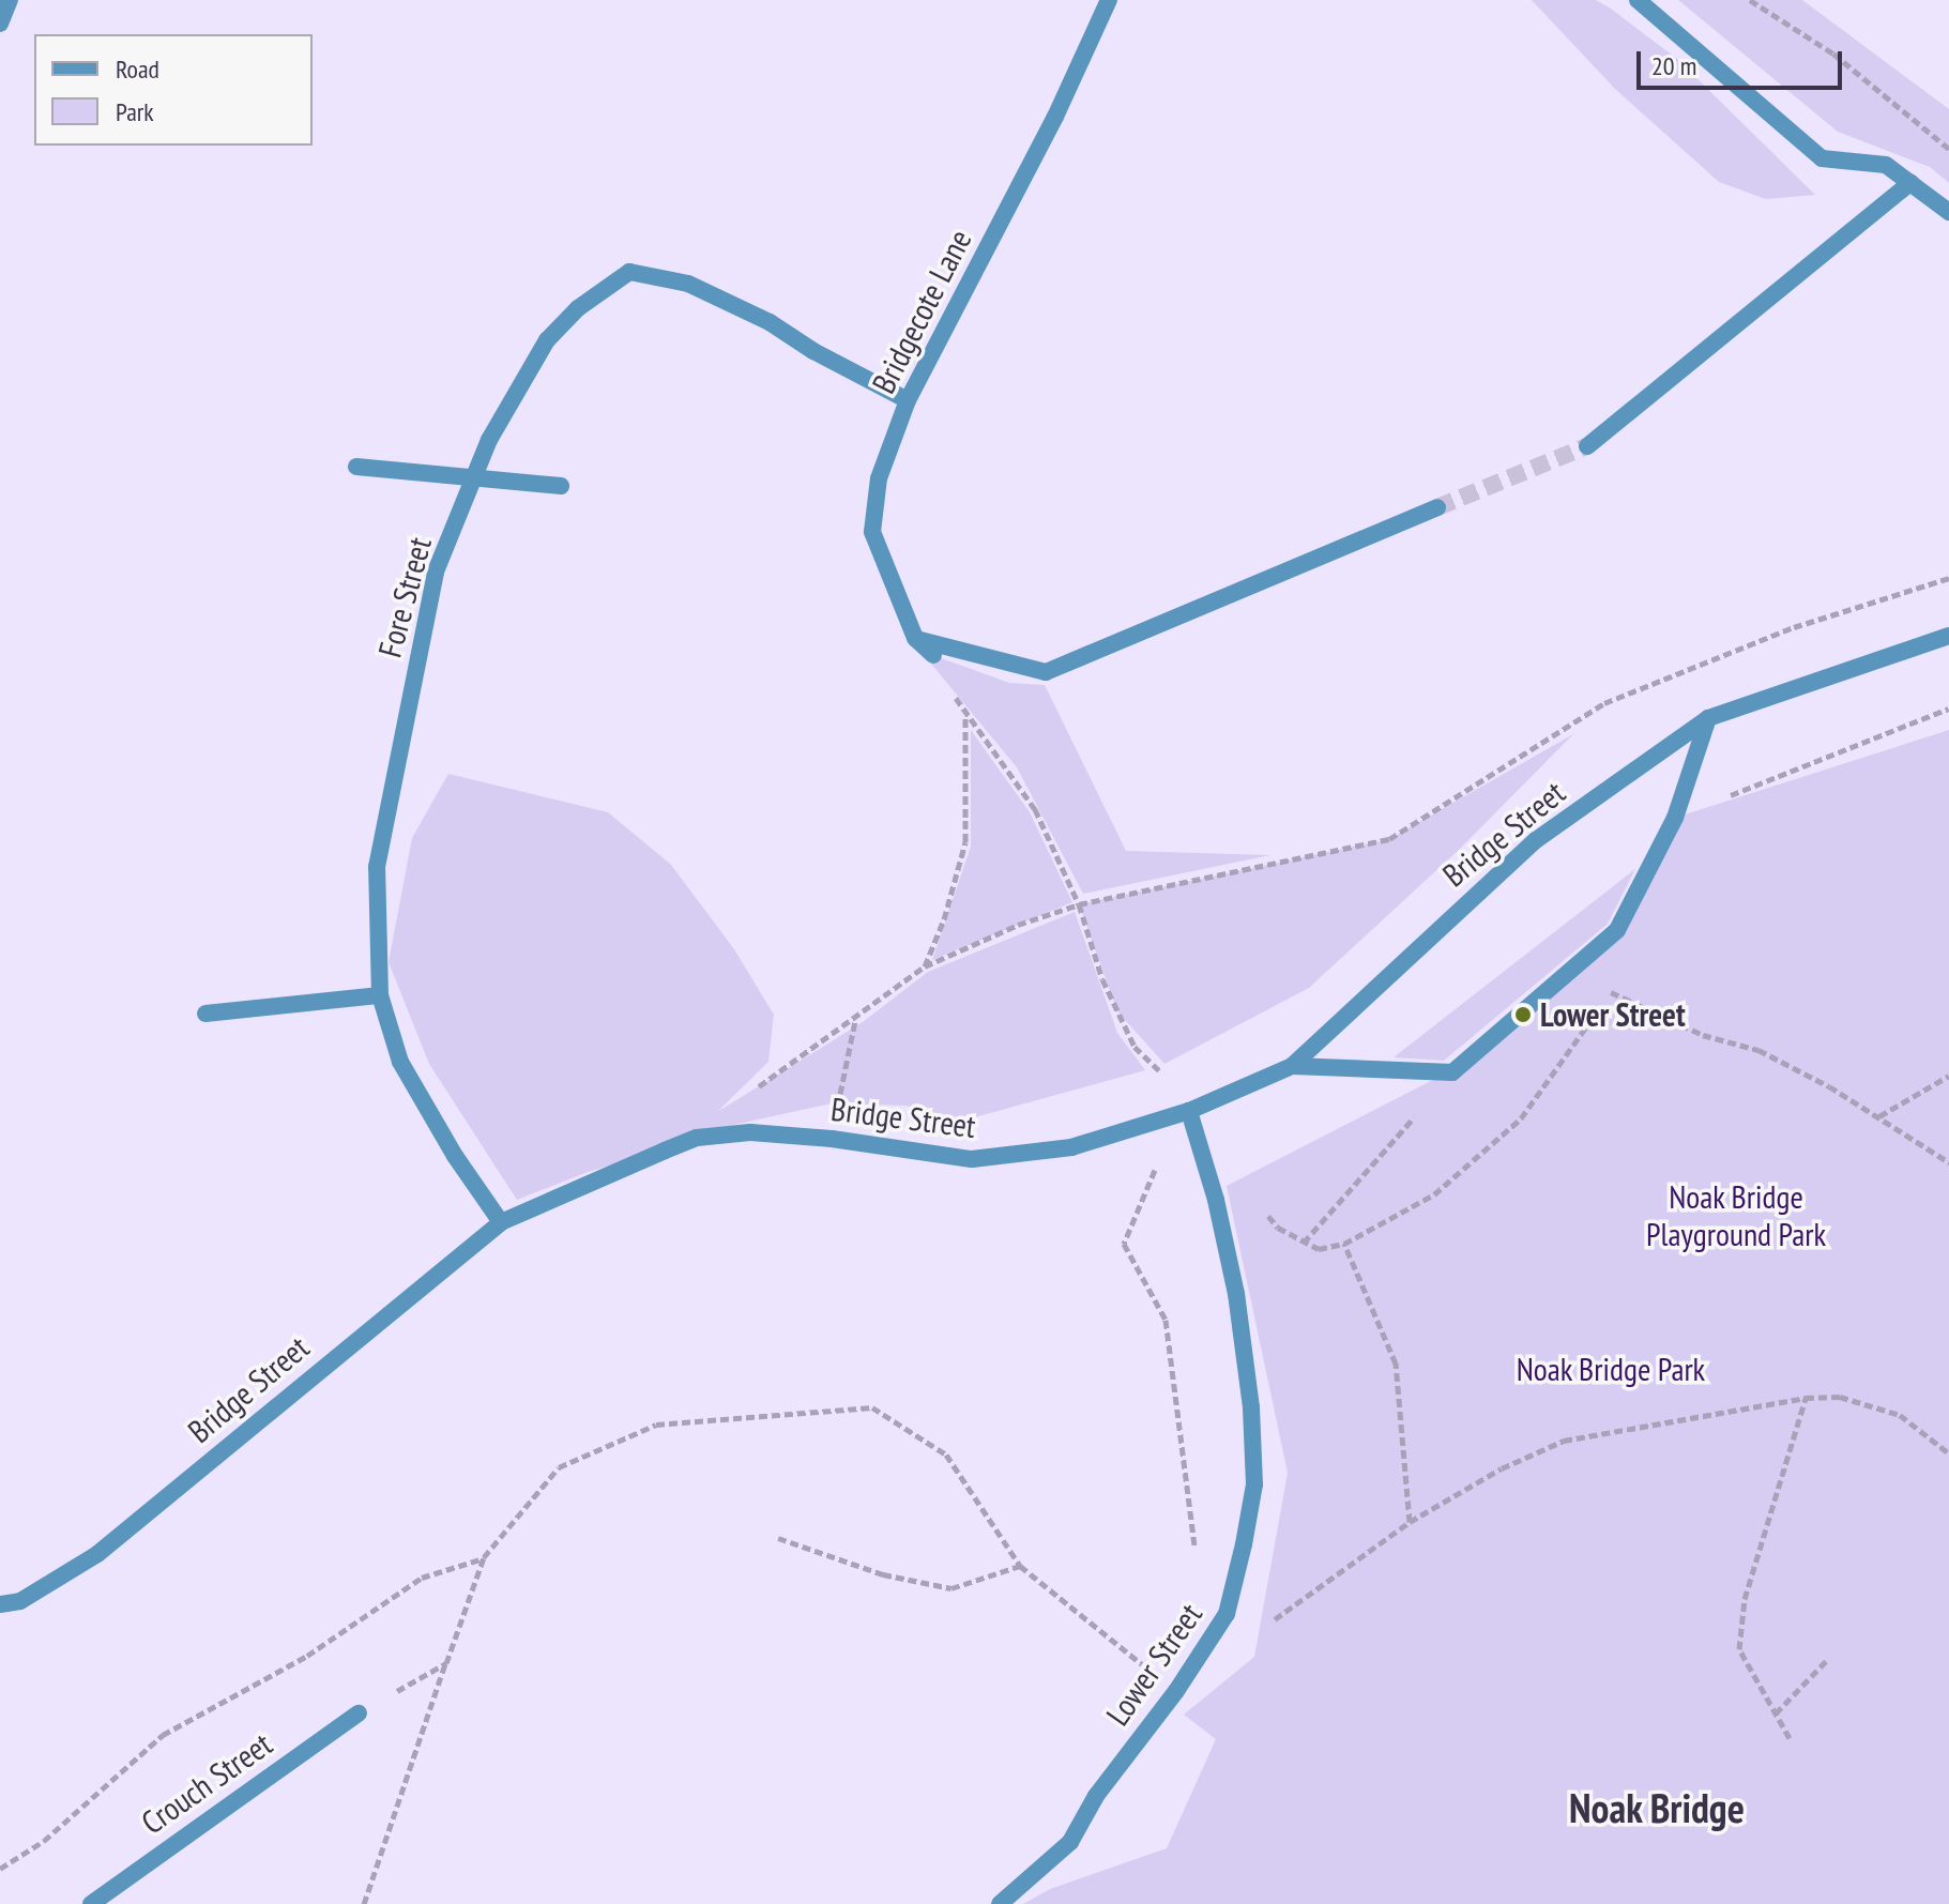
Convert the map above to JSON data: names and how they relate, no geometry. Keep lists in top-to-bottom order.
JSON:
{
  "streets": {
    "street": [
      "Bridgecote Lane",
      "Fore Street",
      "Bridge Street",
      "Lower Street",
      "Crouch Street"
    ]
  },
  "crossings": [
    ["Bridgecote Lane", "Fore Street"],
    ["Fore Street", "Bridge Street"],
    ["Bridge Street", "Lower Street"]
  ],
  "districts": ["Noak Bridge"],
  "parks": ["Noak Bridge Playground Park", "Noak Bridge Park"],
  "places": ["Lower Street"],
  "legend": ["Road", "Park"],
  "scale_bar": "20 m"
}
